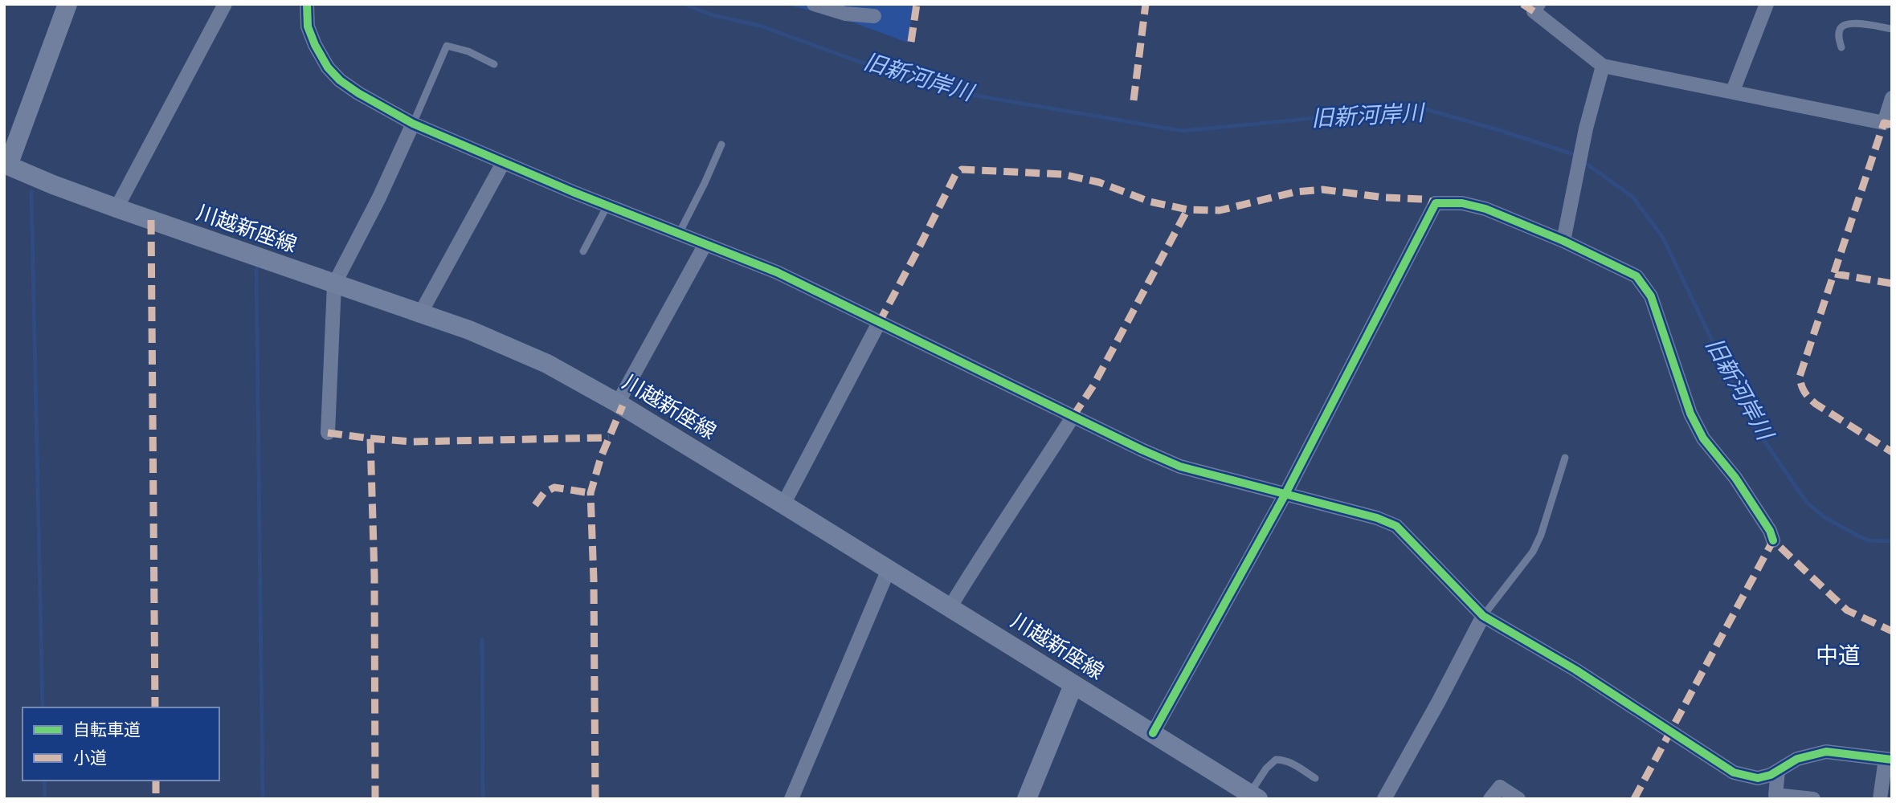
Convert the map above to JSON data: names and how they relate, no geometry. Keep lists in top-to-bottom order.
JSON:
{
  "streets": {
    "main road": ["川越新座線"]
  },
  "districts": ["中道"],
  "water": ["旧新河岸川"],
  "legend": ["自転車道", "小道"]
}
